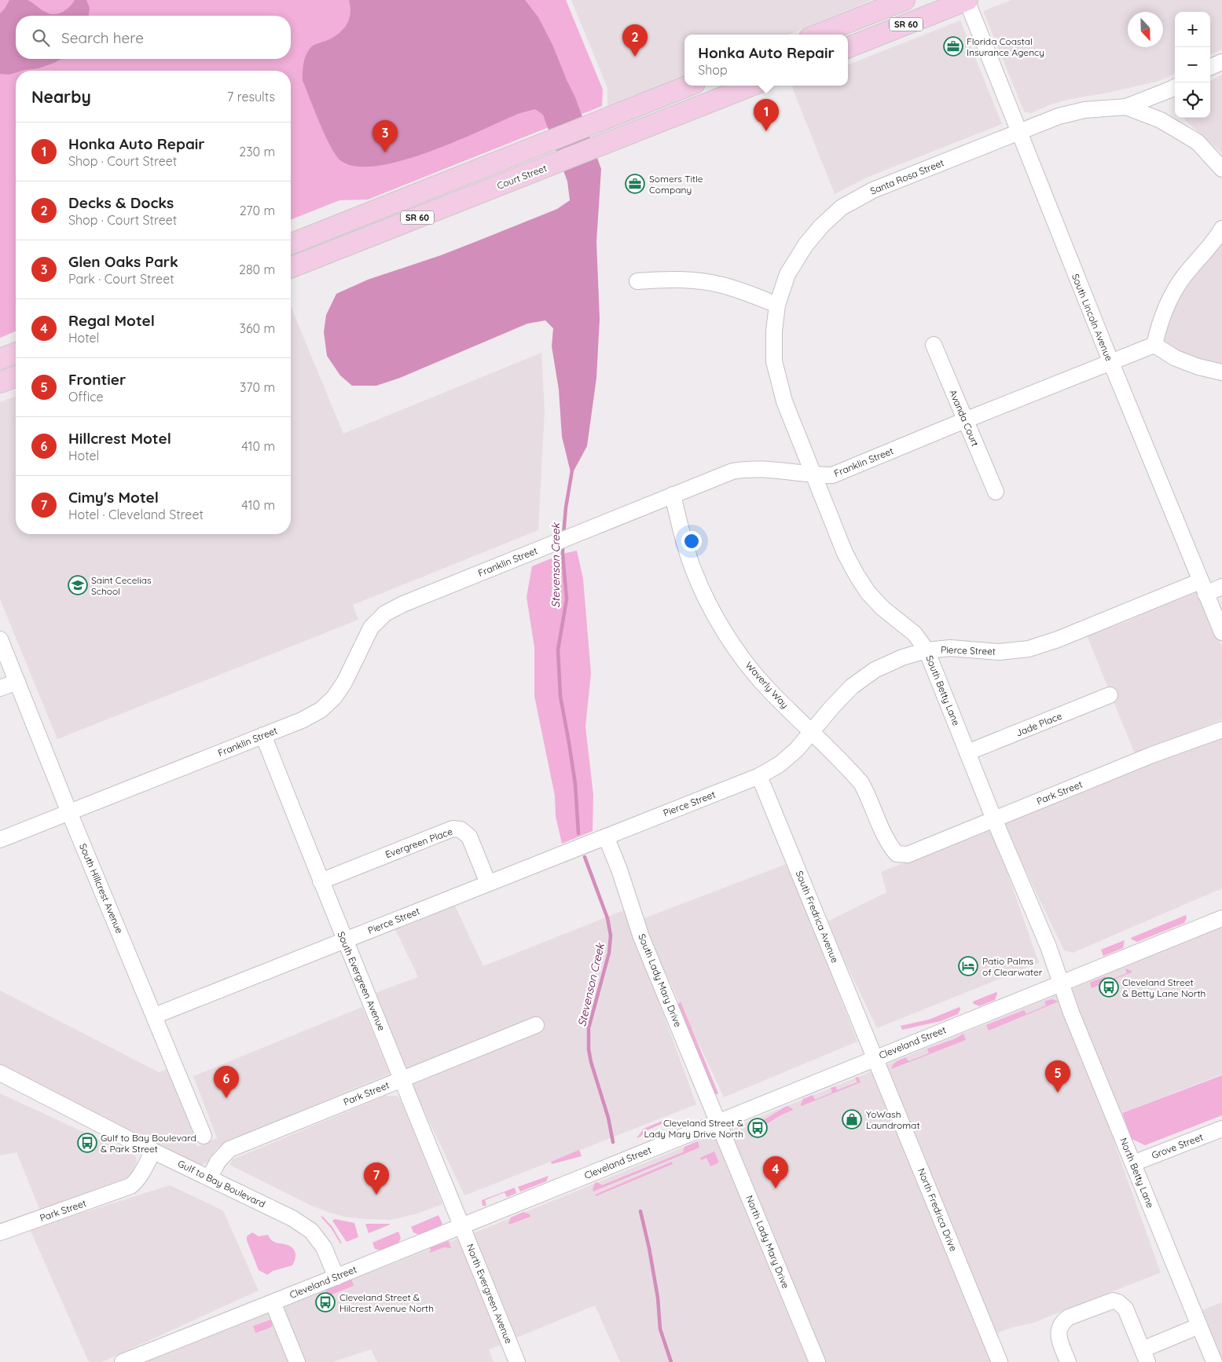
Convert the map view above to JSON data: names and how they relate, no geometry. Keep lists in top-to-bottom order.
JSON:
{
  "streets": {
    "main road": ["SR 60", "Court Street"],
    "street": [
      "Santa Rosa Street",
      "South Lincoln Avenue",
      "Avanda Court",
      "Franklin Street",
      "Pierce Street",
      "Waverly Way",
      "South Betty Lane",
      "Jade Place",
      "Park Street",
      "Evergreen Place",
      "South Hillcrest Avenue",
      "South Fredrica Avenue",
      "South Lady Mary Drive",
      "South Evergreen Avenue",
      "Cleveland Street",
      "Grove Street",
      "North Betty Lane",
      "Gulf to Bay Boulevard",
      "North Fredrica Drive",
      "North Lady Mary Drive",
      "North Evergreen Avenue"
    ]
  },
  "crossings": [
    ["SR 60", "South Lincoln Avenue"],
    ["Santa Rosa Street", "South Lincoln Avenue"],
    ["Santa Rosa Street", "South Betty Lane"],
    ["South Lincoln Avenue", "Franklin Street"],
    ["South Lincoln Avenue", "Pierce Street"],
    ["Avanda Court", "Franklin Street"],
    ["Franklin Street", "Waverly Way"],
    ["Franklin Street", "South Betty Lane"],
    ["Franklin Street", "South Hillcrest Avenue"],
    ["Franklin Street", "South Evergreen Avenue"],
    ["Pierce Street", "Waverly Way"],
    ["Pierce Street", "South Betty Lane"],
    ["Pierce Street", "Evergreen Place"],
    ["Pierce Street", "South Hillcrest Avenue"],
    ["Pierce Street", "South Fredrica Avenue"],
    ["Pierce Street", "South Lady Mary Drive"],
    ["Pierce Street", "South Evergreen Avenue"],
    ["Waverly Way", "Park Street"],
    ["South Betty Lane", "Jade Place"],
    ["South Betty Lane", "Park Street"],
    ["South Betty Lane", "Cleveland Street"],
    ["South Betty Lane", "North Betty Lane"],
    ["Park Street", "South Evergreen Avenue"],
    ["Park Street", "Gulf to Bay Boulevard"],
    ["Evergreen Place", "South Evergreen Avenue"],
    ["South Fredrica Avenue", "Cleveland Street"],
    ["South Fredrica Avenue", "North Fredrica Drive"],
    ["South Lady Mary Drive", "Cleveland Street"],
    ["South Lady Mary Drive", "North Lady Mary Drive"],
    ["South Evergreen Avenue", "Cleveland Street"],
    ["South Evergreen Avenue", "North Evergreen Avenue"],
    ["Cleveland Street", "North Betty Lane"],
    ["Cleveland Street", "Gulf to Bay Boulevard"],
    ["Cleveland Street", "North Fredrica Drive"],
    ["Cleveland Street", "North Lady Mary Drive"],
    ["Cleveland Street", "North Evergreen Avenue"],
    ["Grove Street", "North Betty Lane"]
  ],
  "water": ["Stevenson Creek"],
  "places": {
    "office": ["Florida Coastal Insurance Agency", "Somers Title Company"],
    "school or university": ["Saint Cecelias School"],
    "hotel": ["Patio Palms of Clearwater"],
    "bus stop": [
      "Cleveland Street & Betty Lane North",
      "Cleveland Street & Lady Mary Drive North",
      "Gulf to Bay Boulevard & Park Street",
      "Cleveland Street & Hilcrest Avenue North"
    ],
    "shop": ["YoWash Laundromat"]
  },
  "north": "bottom",
  "page": {
    "map_buttons": ["+", "−"],
    "search": "Search here",
    "pins": [
      "2",
      "1",
      "3",
      "5",
      "6",
      "4",
      "7"
    ],
    "popup": ["Honka Auto Repair", "Shop"],
    "heading": ["Nearby", "7 results"],
    "list": [
      {
        "mark": "1",
        "name": "Honka Auto Repair",
        "note": "Shop · Court Street",
        "value": "230 m"
      },
      {
        "mark": "2",
        "name": "Decks & Docks",
        "note": "Shop · Court Street",
        "value": "270 m"
      },
      {
        "mark": "3",
        "name": "Glen Oaks Park",
        "note": "Park · Court Street",
        "value": "280 m"
      },
      {
        "mark": "4",
        "name": "Regal Motel",
        "note": "Hotel",
        "value": "360 m"
      },
      {
        "mark": "5",
        "name": "Frontier",
        "note": "Office",
        "value": "370 m"
      },
      {
        "mark": "6",
        "name": "Hillcrest Motel",
        "note": "Hotel",
        "value": "410 m"
      },
      {
        "mark": "7",
        "name": "Cimy's Motel",
        "note": "Hotel · Cleveland Street",
        "value": "410 m"
      }
    ]
  }
}
